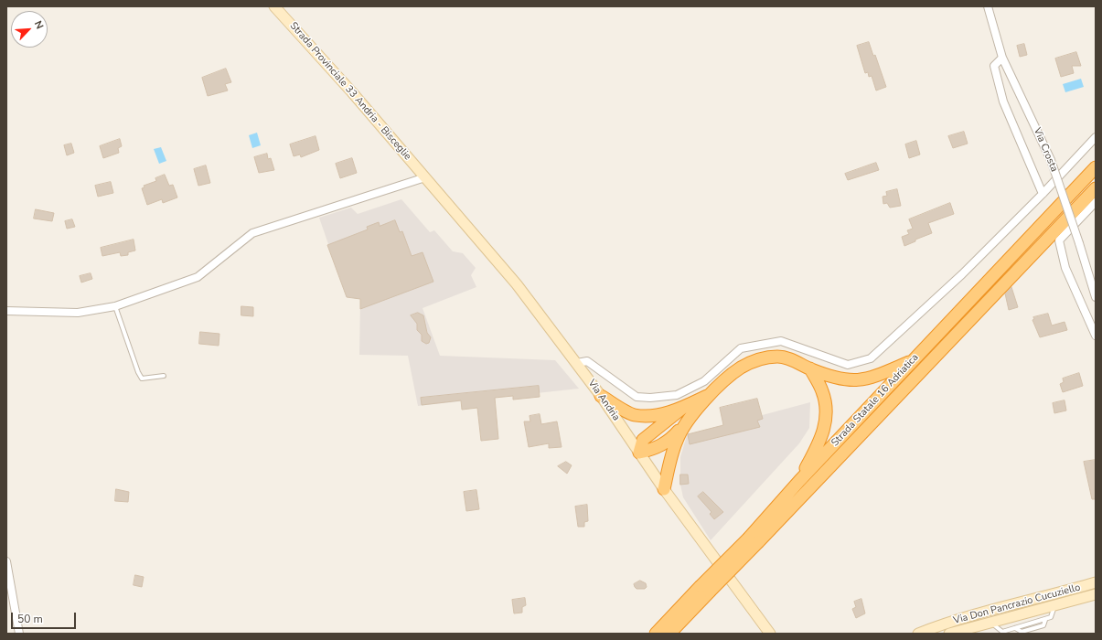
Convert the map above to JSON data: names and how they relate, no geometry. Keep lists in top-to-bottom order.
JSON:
{
  "streets": {
    "highway": ["Strada Statale 16 Adriatica"],
    "main road": ["Strada Provinciale 33 Andria - Bisceglie", "Via Andria", "Via Don Pancrazio Cucuziello"],
    "street": ["Via Crosta"]
  },
  "crossings": [
    ["Strada Provinciale 33 Andria - Bisceglie", "Via Andria"]
  ],
  "scale_bar": "50 m",
  "north": "top right"
}
